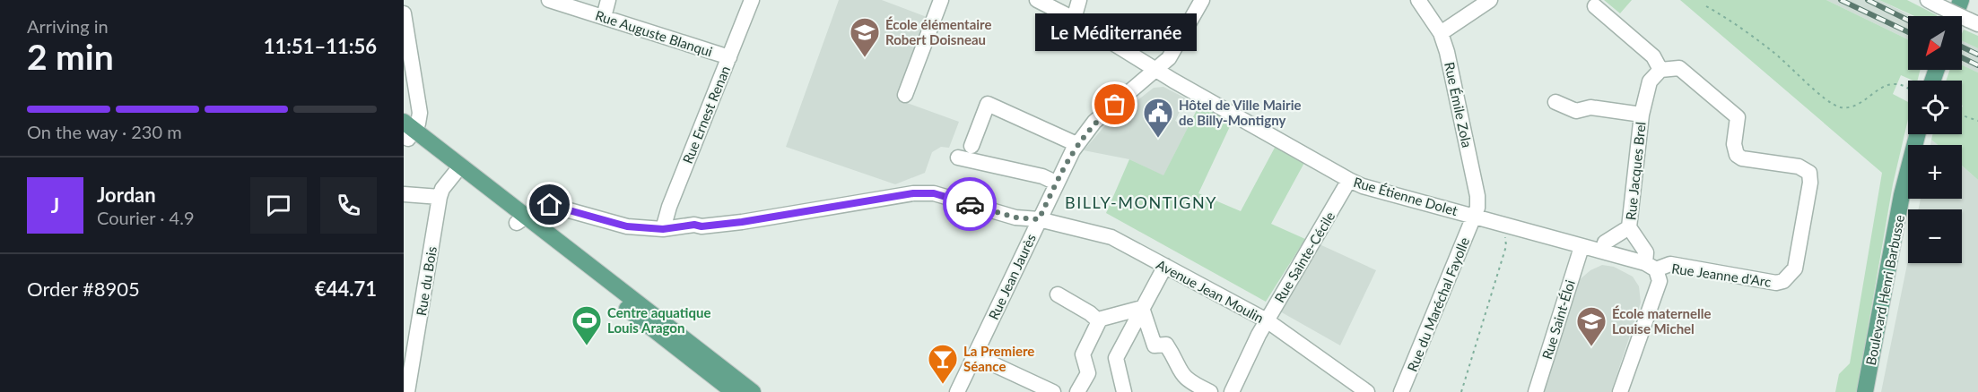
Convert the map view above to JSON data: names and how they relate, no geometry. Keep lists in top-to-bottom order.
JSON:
{
  "streets": {
    "main road": ["Boulevard Henri Barbusse"],
    "street": [
      "Rue Auguste Blanqui",
      "Rue Émile Zola",
      "Rue Ernest Renan",
      "Rue Jacques Brel",
      "Rue Étienne Dolet",
      "Rue Sainte-Cécile",
      "Rue Jeanne d'Arc",
      "Rue Jean Jaurès",
      "Rue du Bois",
      "Avenue Jean Moulin",
      "Rue du Maréchal Fayolle",
      "Rue Saint-Éloi"
    ]
  },
  "crossings": [
    ["Rue Auguste Blanqui", "Rue Ernest Renan"],
    ["Rue Émile Zola", "Rue Étienne Dolet"],
    ["Rue Émile Zola", "Rue du Maréchal Fayolle"],
    ["Rue Ernest Renan", "Avenue Jean Moulin"],
    ["Rue Jacques Brel", "Rue Jeanne d'Arc"],
    ["Rue Étienne Dolet", "Rue Sainte-Cécile"],
    ["Rue Étienne Dolet", "Rue Jeanne d'Arc"],
    ["Rue Étienne Dolet", "Rue Jean Jaurès"],
    ["Rue Étienne Dolet", "Rue du Maréchal Fayolle"],
    ["Rue Étienne Dolet", "Rue Saint-Éloi"],
    ["Rue Sainte-Cécile", "Avenue Jean Moulin"],
    ["Rue Jeanne d'Arc", "Rue Saint-Éloi"],
    ["Rue Jean Jaurès", "Avenue Jean Moulin"]
  ],
  "districts": ["BILLY-MONTIGNY"],
  "places": {
    "school or university": ["École élémentaire Robert Doisneau", "École maternelle Louise Michel"],
    "other": ["Le Méditerranée"],
    "public building": ["Hôtel de Ville Mairie de Billy-Montigny"],
    "sports": ["Centre aquatique Louis Aragon"],
    "bar": ["La Premiere Séance"]
  },
  "north": "bottom left",
  "page": {
    "heading": ["2 min", "Arriving in", "11:51–11:56"],
    "panel": [
      "Jordan",
      "Courier · 4.9",
      "Order #8905",
      "€44.71"
    ],
    "bubble": "Le Méditerranée",
    "map_buttons": ["+", "−"],
    "bar": "On the way · 230 m",
    "round": "J"
  }
}
